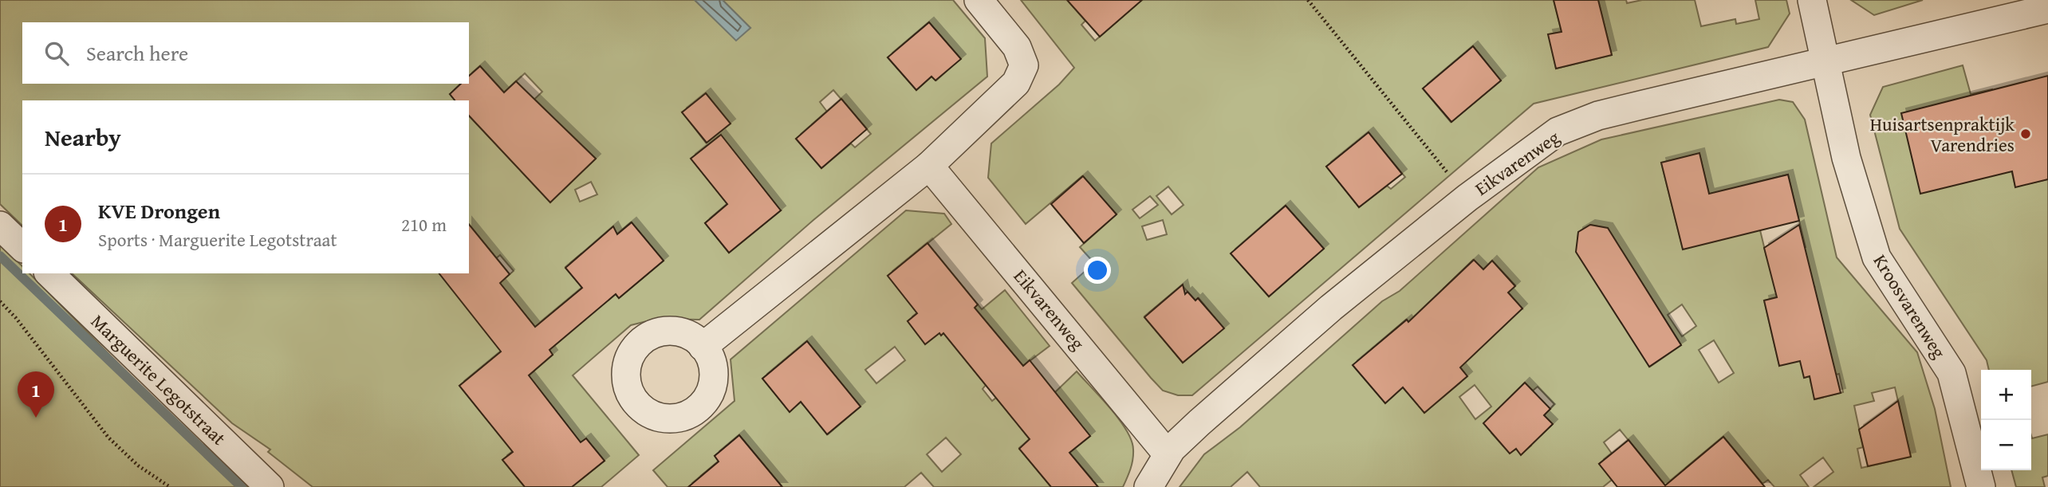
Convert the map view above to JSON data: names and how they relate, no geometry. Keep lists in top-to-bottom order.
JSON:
{
  "streets": {
    "street": ["Eikvarenweg", "Kroosvarenweg", "Marguerite Legotstraat"]
  },
  "crossings": [
    ["Eikvarenweg", "Kroosvarenweg"]
  ],
  "places": ["Huisartsenpraktijk Varendries"],
  "page": {
    "search": "Search here",
    "heading": "Nearby",
    "list": [
      {
        "mark": "1",
        "name": "KVE Drongen",
        "note": "Sports · Marguerite Legotstraat",
        "value": "210 m"
      }
    ],
    "map_buttons": ["+", "−"],
    "pins": "1"
  }
}
